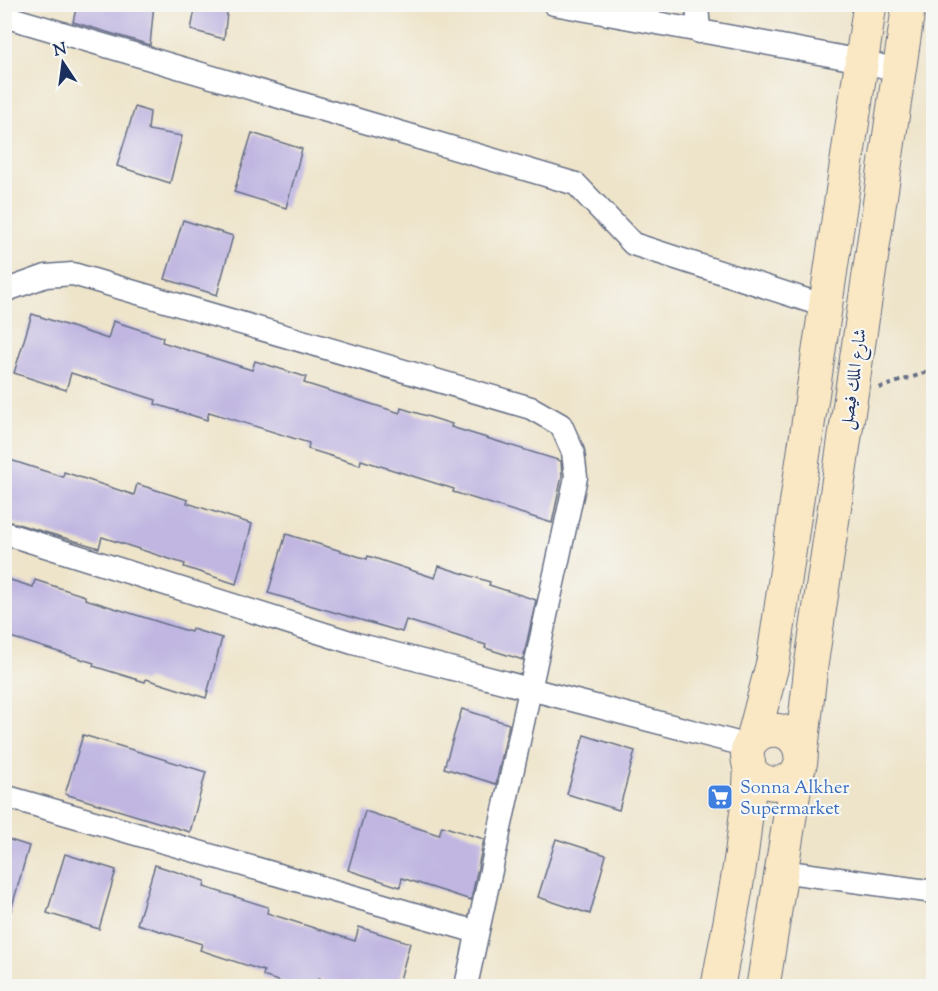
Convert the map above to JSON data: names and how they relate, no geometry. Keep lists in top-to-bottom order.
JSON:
{
  "streets": {
    "main road": ["شارع الملك فيصل"]
  },
  "places": {
    "supermarket": ["Sonna Alkher Supermarket"]
  },
  "north": "top"
}
